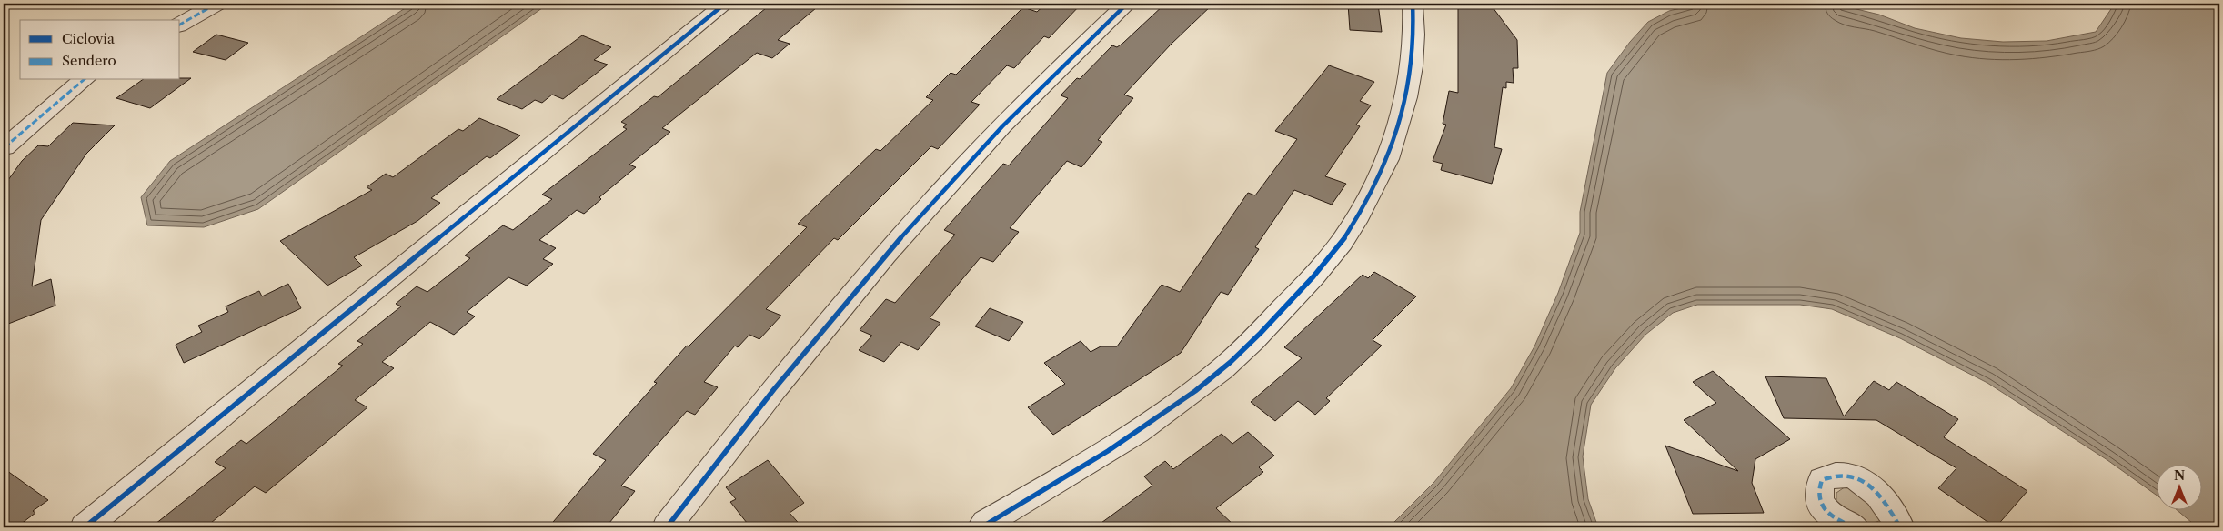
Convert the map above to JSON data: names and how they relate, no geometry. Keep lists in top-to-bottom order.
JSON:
{
  "legend": ["Ciclovía", "Sendero"],
  "north": "top"
}
